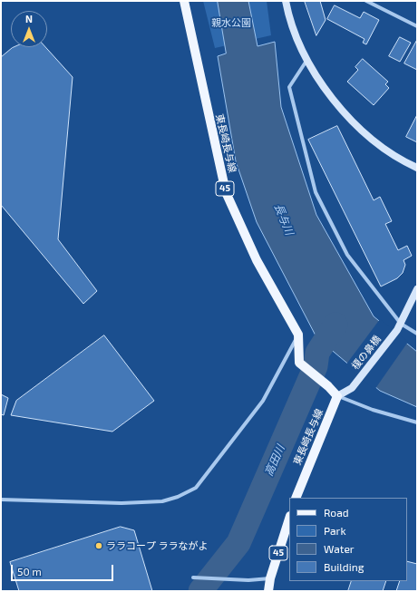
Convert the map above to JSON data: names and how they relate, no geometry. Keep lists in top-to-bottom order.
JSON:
{
  "streets": {
    "main road": ["東長崎長与線", "45"],
    "street": ["榎の鼻橋"]
  },
  "crossings": [
    ["東長崎長与線", "榎の鼻橋"]
  ],
  "water": ["長与川", "高田川"],
  "parks": ["親水公園"],
  "places": ["ララコープ ララながよ"],
  "legend": [
    "Road",
    "Park",
    "Water",
    "Building"
  ],
  "scale_bar": "50 m",
  "north": "top"
}
